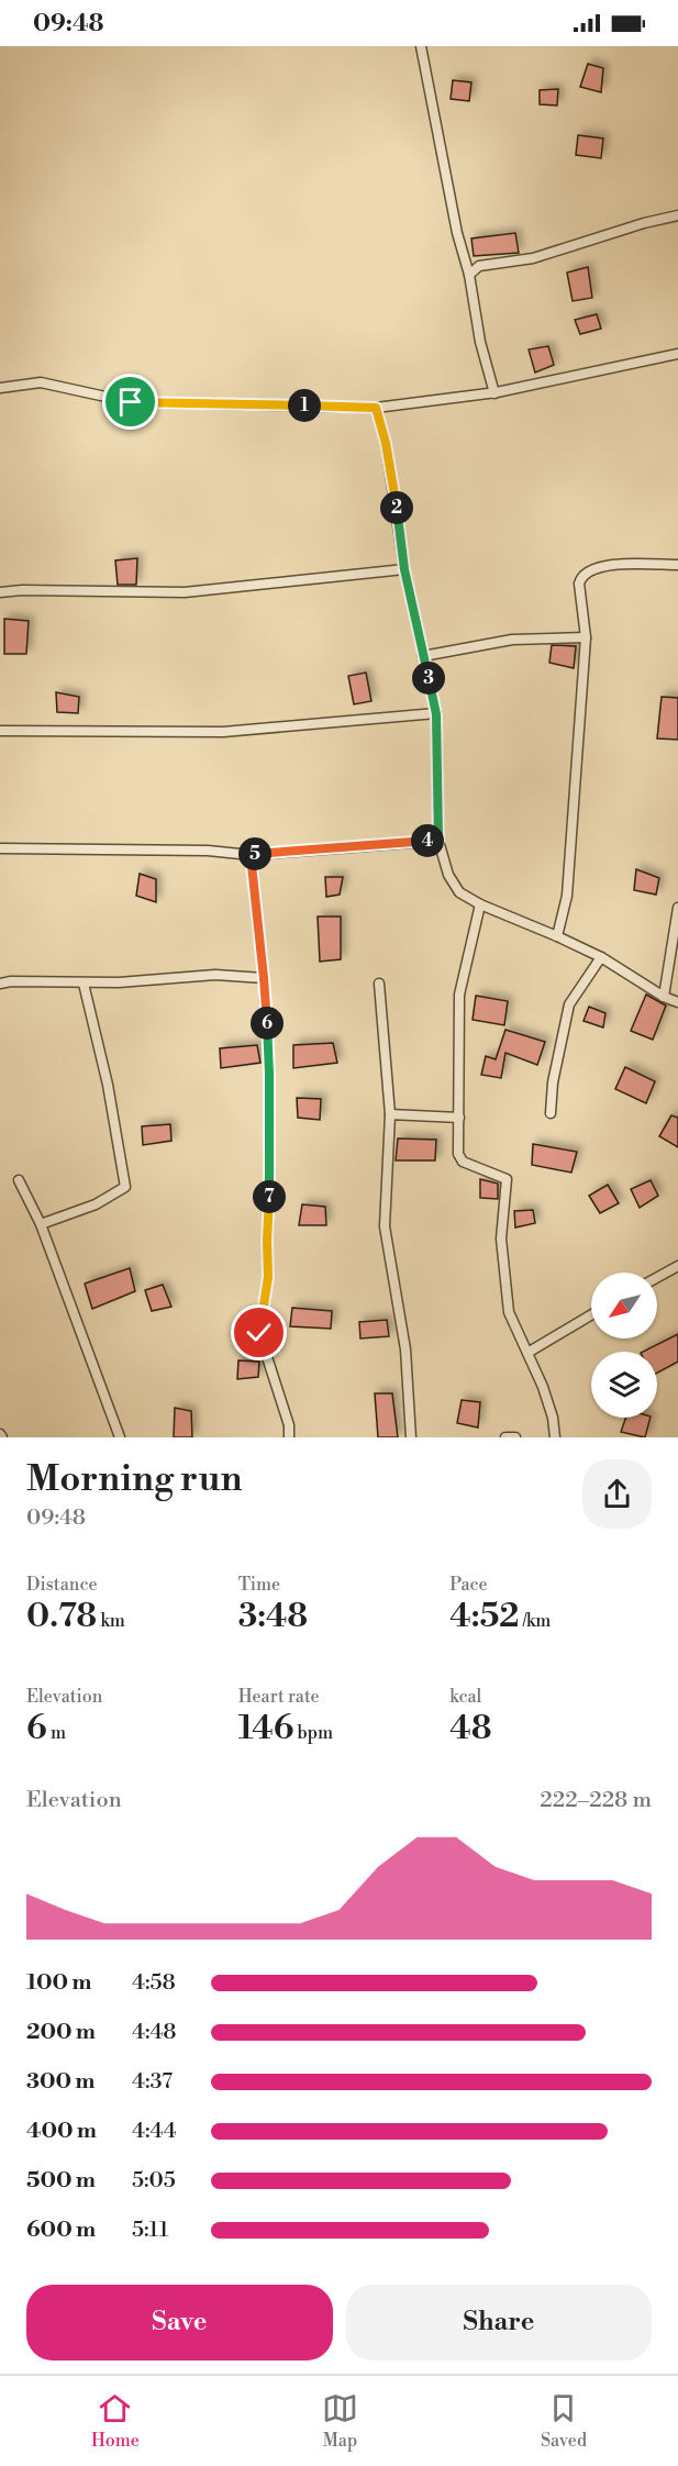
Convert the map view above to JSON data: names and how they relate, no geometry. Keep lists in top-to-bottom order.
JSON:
{
  "north": "bottom left",
  "page": {
    "status": "09:48",
    "pins": [
      "1",
      "2",
      "3",
      "4",
      "5",
      "6",
      "7"
    ],
    "heading": ["Morning run", "09:48"],
    "stats": [
      ["Distance", "0.78 km"],
      ["Time", "3:48"],
      ["Pace", "4:52 /km"],
      ["Elevation", "6 m"],
      ["Heart rate", "146 bpm"],
      ["kcal", "48"]
    ],
    "chart": ["Elevation", "222–228 m"],
    "list": [
      {
        "name": "100 m",
        "note": "4:58"
      },
      {
        "name": "200 m",
        "note": "4:48"
      },
      {
        "name": "300 m",
        "note": "4:37"
      },
      {
        "name": "400 m",
        "note": "4:44"
      },
      {
        "name": "500 m",
        "note": "5:05"
      },
      {
        "name": "600 m",
        "note": "5:11"
      }
    ],
    "buttons": ["Save", "Share"],
    "tabs": ["Home", "Map", "Saved"]
  }
}
